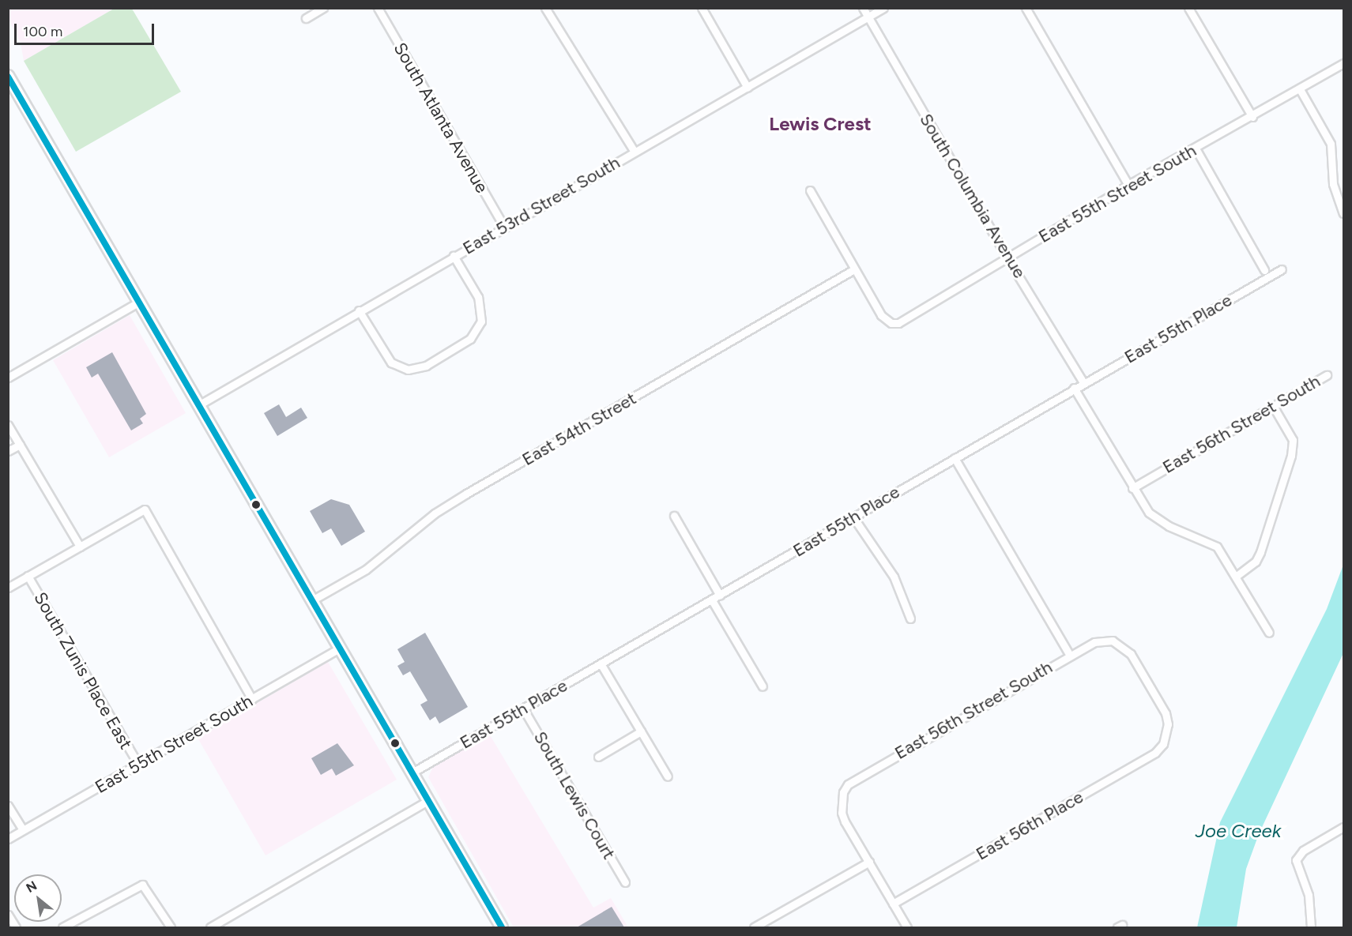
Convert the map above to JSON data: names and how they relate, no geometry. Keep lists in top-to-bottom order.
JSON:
{
  "streets": {
    "street": [
      "South Atlanta Avenue",
      "East 55th Street South",
      "South Columbia Avenue",
      "East 53rd Street South",
      "East 55th Place",
      "East 56th Street South",
      "East 54th Street",
      "South Zunis Place East",
      "South Lewis Court",
      "East 56th Place"
    ]
  },
  "crossings": [
    ["South Atlanta Avenue", "East 53rd Street South"],
    ["East 55th Street South", "South Columbia Avenue"],
    ["East 55th Street South", "East 54th Street"],
    ["East 55th Street South", "South Zunis Place East"],
    ["South Columbia Avenue", "East 53rd Street South"],
    ["South Columbia Avenue", "East 55th Place"],
    ["East 55th Place", "South Lewis Court"],
    ["East 56th Street South", "East 56th Place"]
  ],
  "districts": ["Lewis Crest"],
  "water": ["Joe Creek"],
  "scale_bar": "100 m",
  "north": "top left"
}
